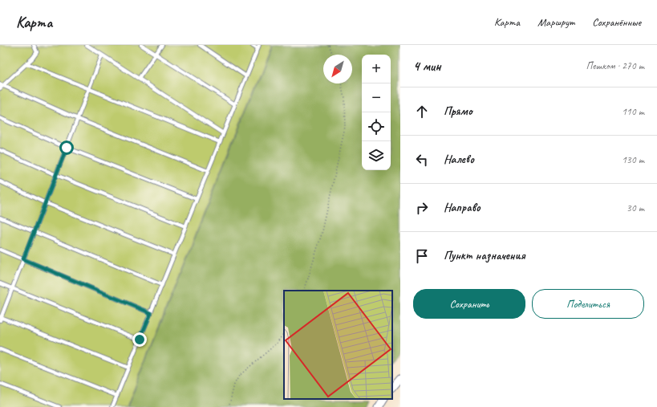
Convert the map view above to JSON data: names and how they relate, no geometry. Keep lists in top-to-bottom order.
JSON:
{
  "north": "bottom left",
  "page": {
    "header": "Карта",
    "nav": ["Карта", "Маршрут", "Сохранённые"],
    "heading": ["4 мин", "Пешком · 270 m"],
    "map_buttons": ["+", "−"],
    "list": [
      ["Прямо", "110 m"],
      ["Налево", "130 m"],
      ["Направо", "30 m"],
      "Пункт назначения"
    ],
    "buttons": ["Сохранить", "Поделиться"]
  }
}
